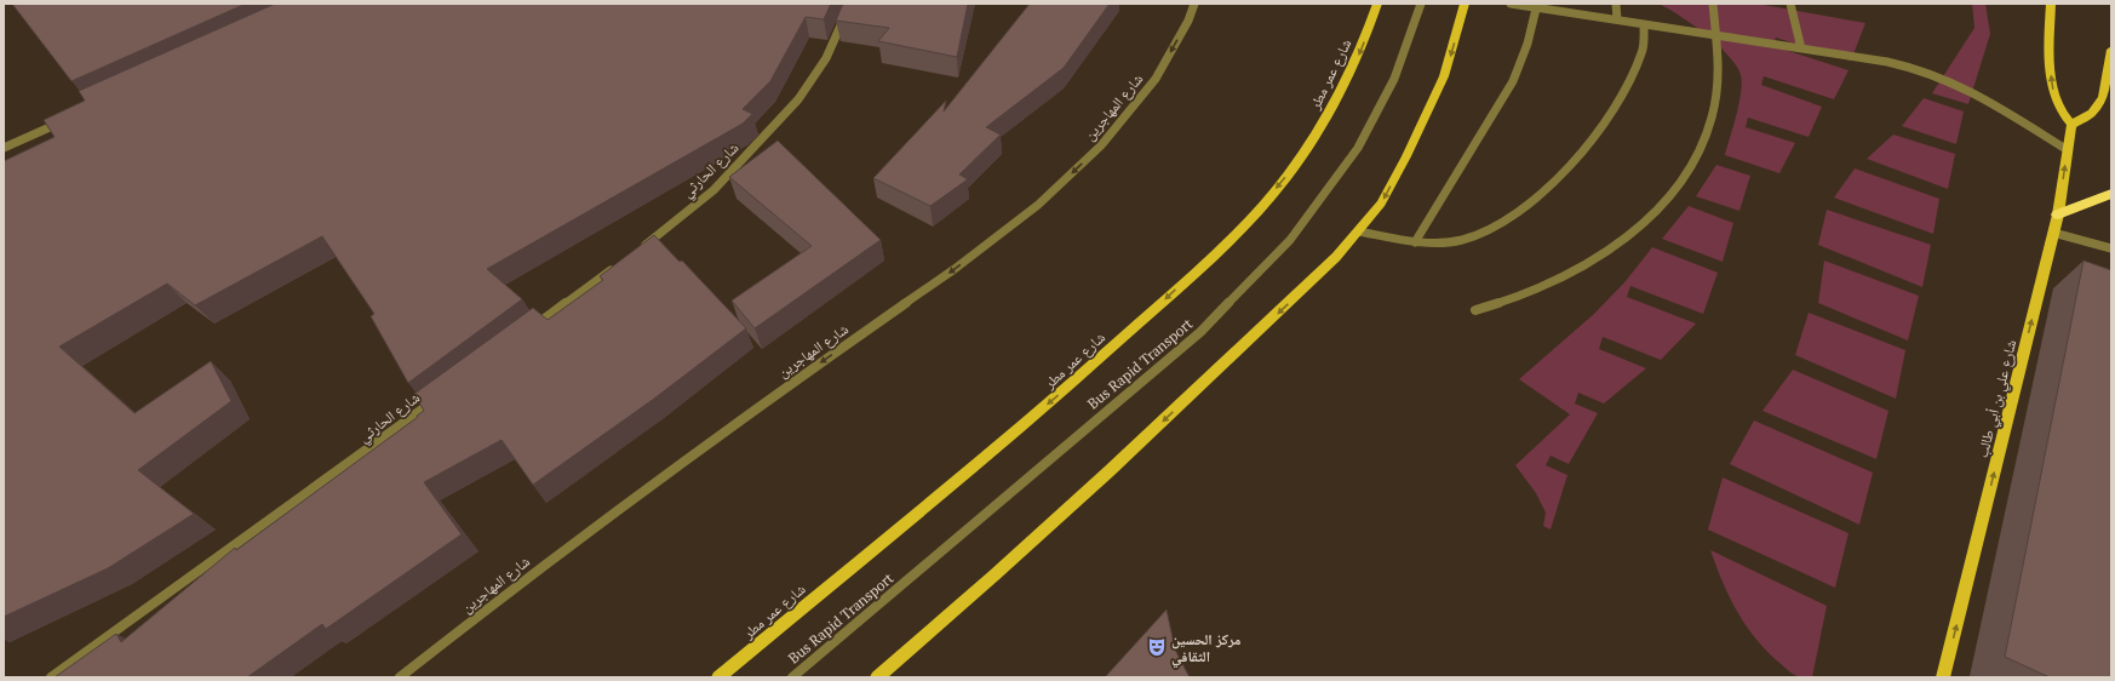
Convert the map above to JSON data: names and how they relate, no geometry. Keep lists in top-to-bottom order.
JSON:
{
  "streets": {
    "main road": ["شارع عمر مطر", "شارع علي بن أبي طالب"],
    "street": ["شارع المهاجرين", "شارع الحارثي", "Bus Rapid Transport"]
  },
  "one_way": ["شارع المهاجرين", "شارع علي بن أبي طالب"],
  "places": {
    "theatre": ["مركز الحسين الثقافي"]
  }
}
